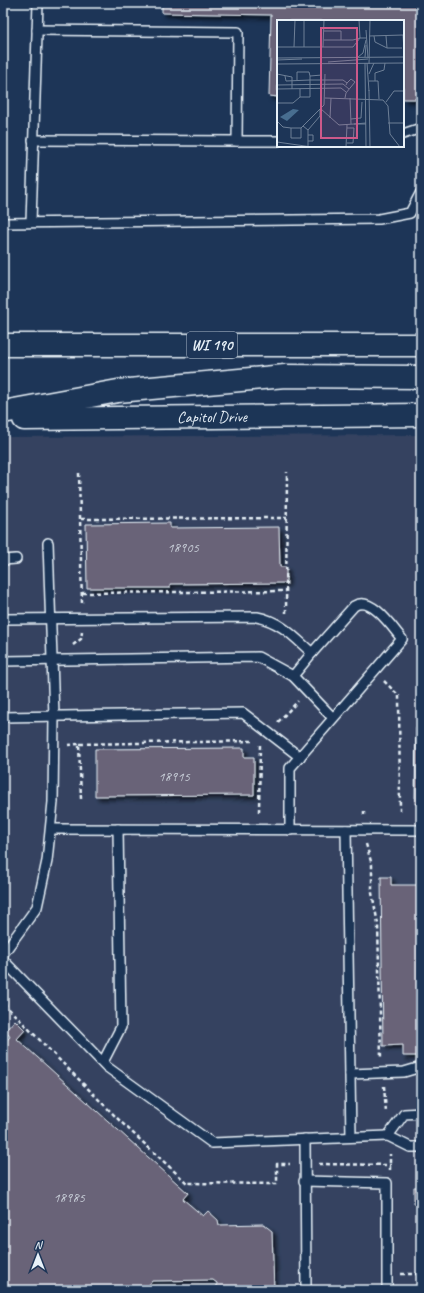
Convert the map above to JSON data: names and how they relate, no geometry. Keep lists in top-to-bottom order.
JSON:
{
  "streets": {
    "main road": ["WI 190", "Capitol Drive"]
  },
  "house_numbers": ["18905", "18915", "18985"],
  "north": "top"
}
